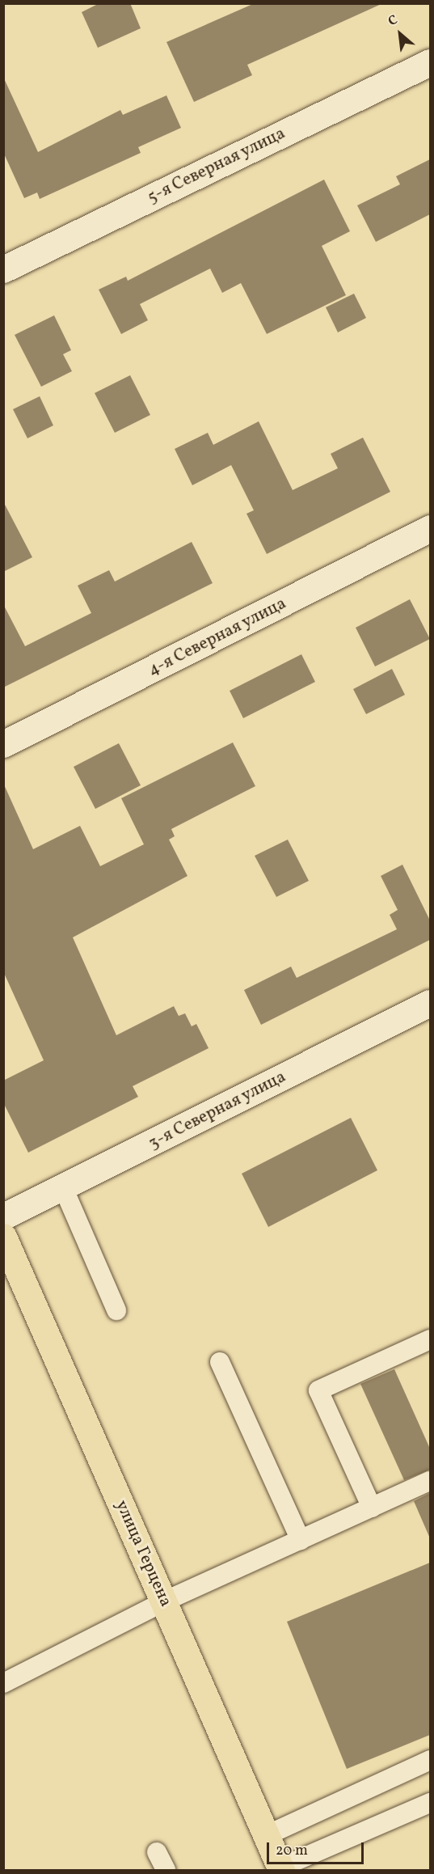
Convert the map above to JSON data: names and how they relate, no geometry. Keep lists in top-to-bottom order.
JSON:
{
  "streets": {
    "main road": ["улица Герцена"],
    "street": ["5-я Северная улица", "4-я Северная улица", "3-я Северная улица"]
  },
  "scale_bar": "20 m",
  "north": "top left"
}
